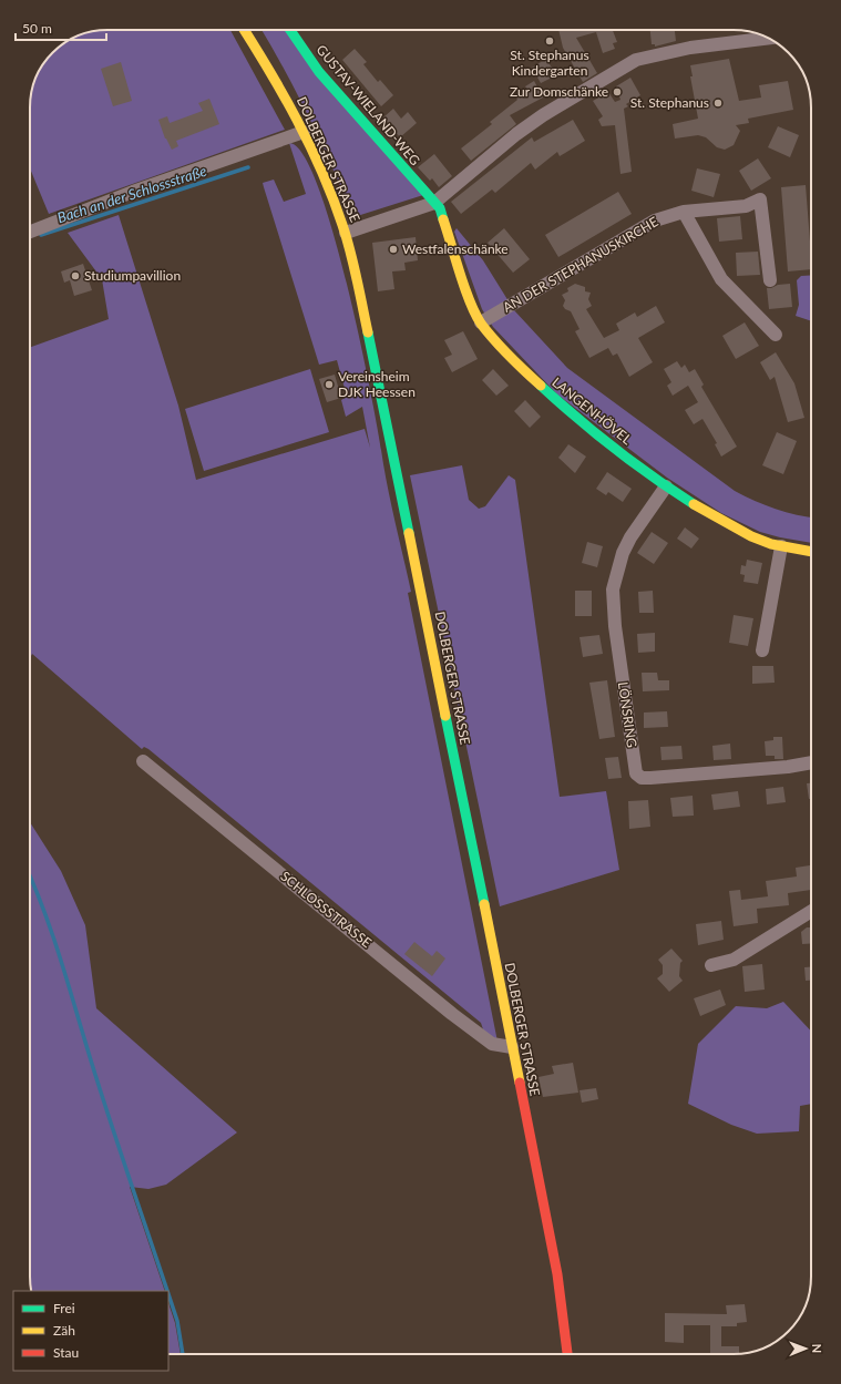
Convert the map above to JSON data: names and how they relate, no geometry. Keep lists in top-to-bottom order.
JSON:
{
  "streets": {
    "main road": ["GUSTAV-WIELAND-WEG", "DOLBERGER STRASSE", "LANGENHÖVEL"],
    "street": ["AN DER STEPHANUSKIRCHE", "LÖNSRING", "SCHLOSSSTRASSE"]
  },
  "crossings": [
    ["GUSTAV-WIELAND-WEG", "LANGENHÖVEL"],
    ["DOLBERGER STRASSE", "SCHLOSSSTRASSE"],
    ["AN DER STEPHANUSKIRCHE", "LANGENHÖVEL"],
    ["LANGENHÖVEL", "LÖNSRING"]
  ],
  "water": ["Bach an der Schlossstraße"],
  "places": [
    "St. Stephanus Kindergarten",
    "Zur Domschänke",
    "St. Stephanus",
    "Westfalenschänke",
    "Studiumpavillion",
    "Vereinsheim DJK Heessen"
  ],
  "legend": ["Frei", "Zäh", "Stau"],
  "scale_bar": "50 m",
  "north": "right"
}
